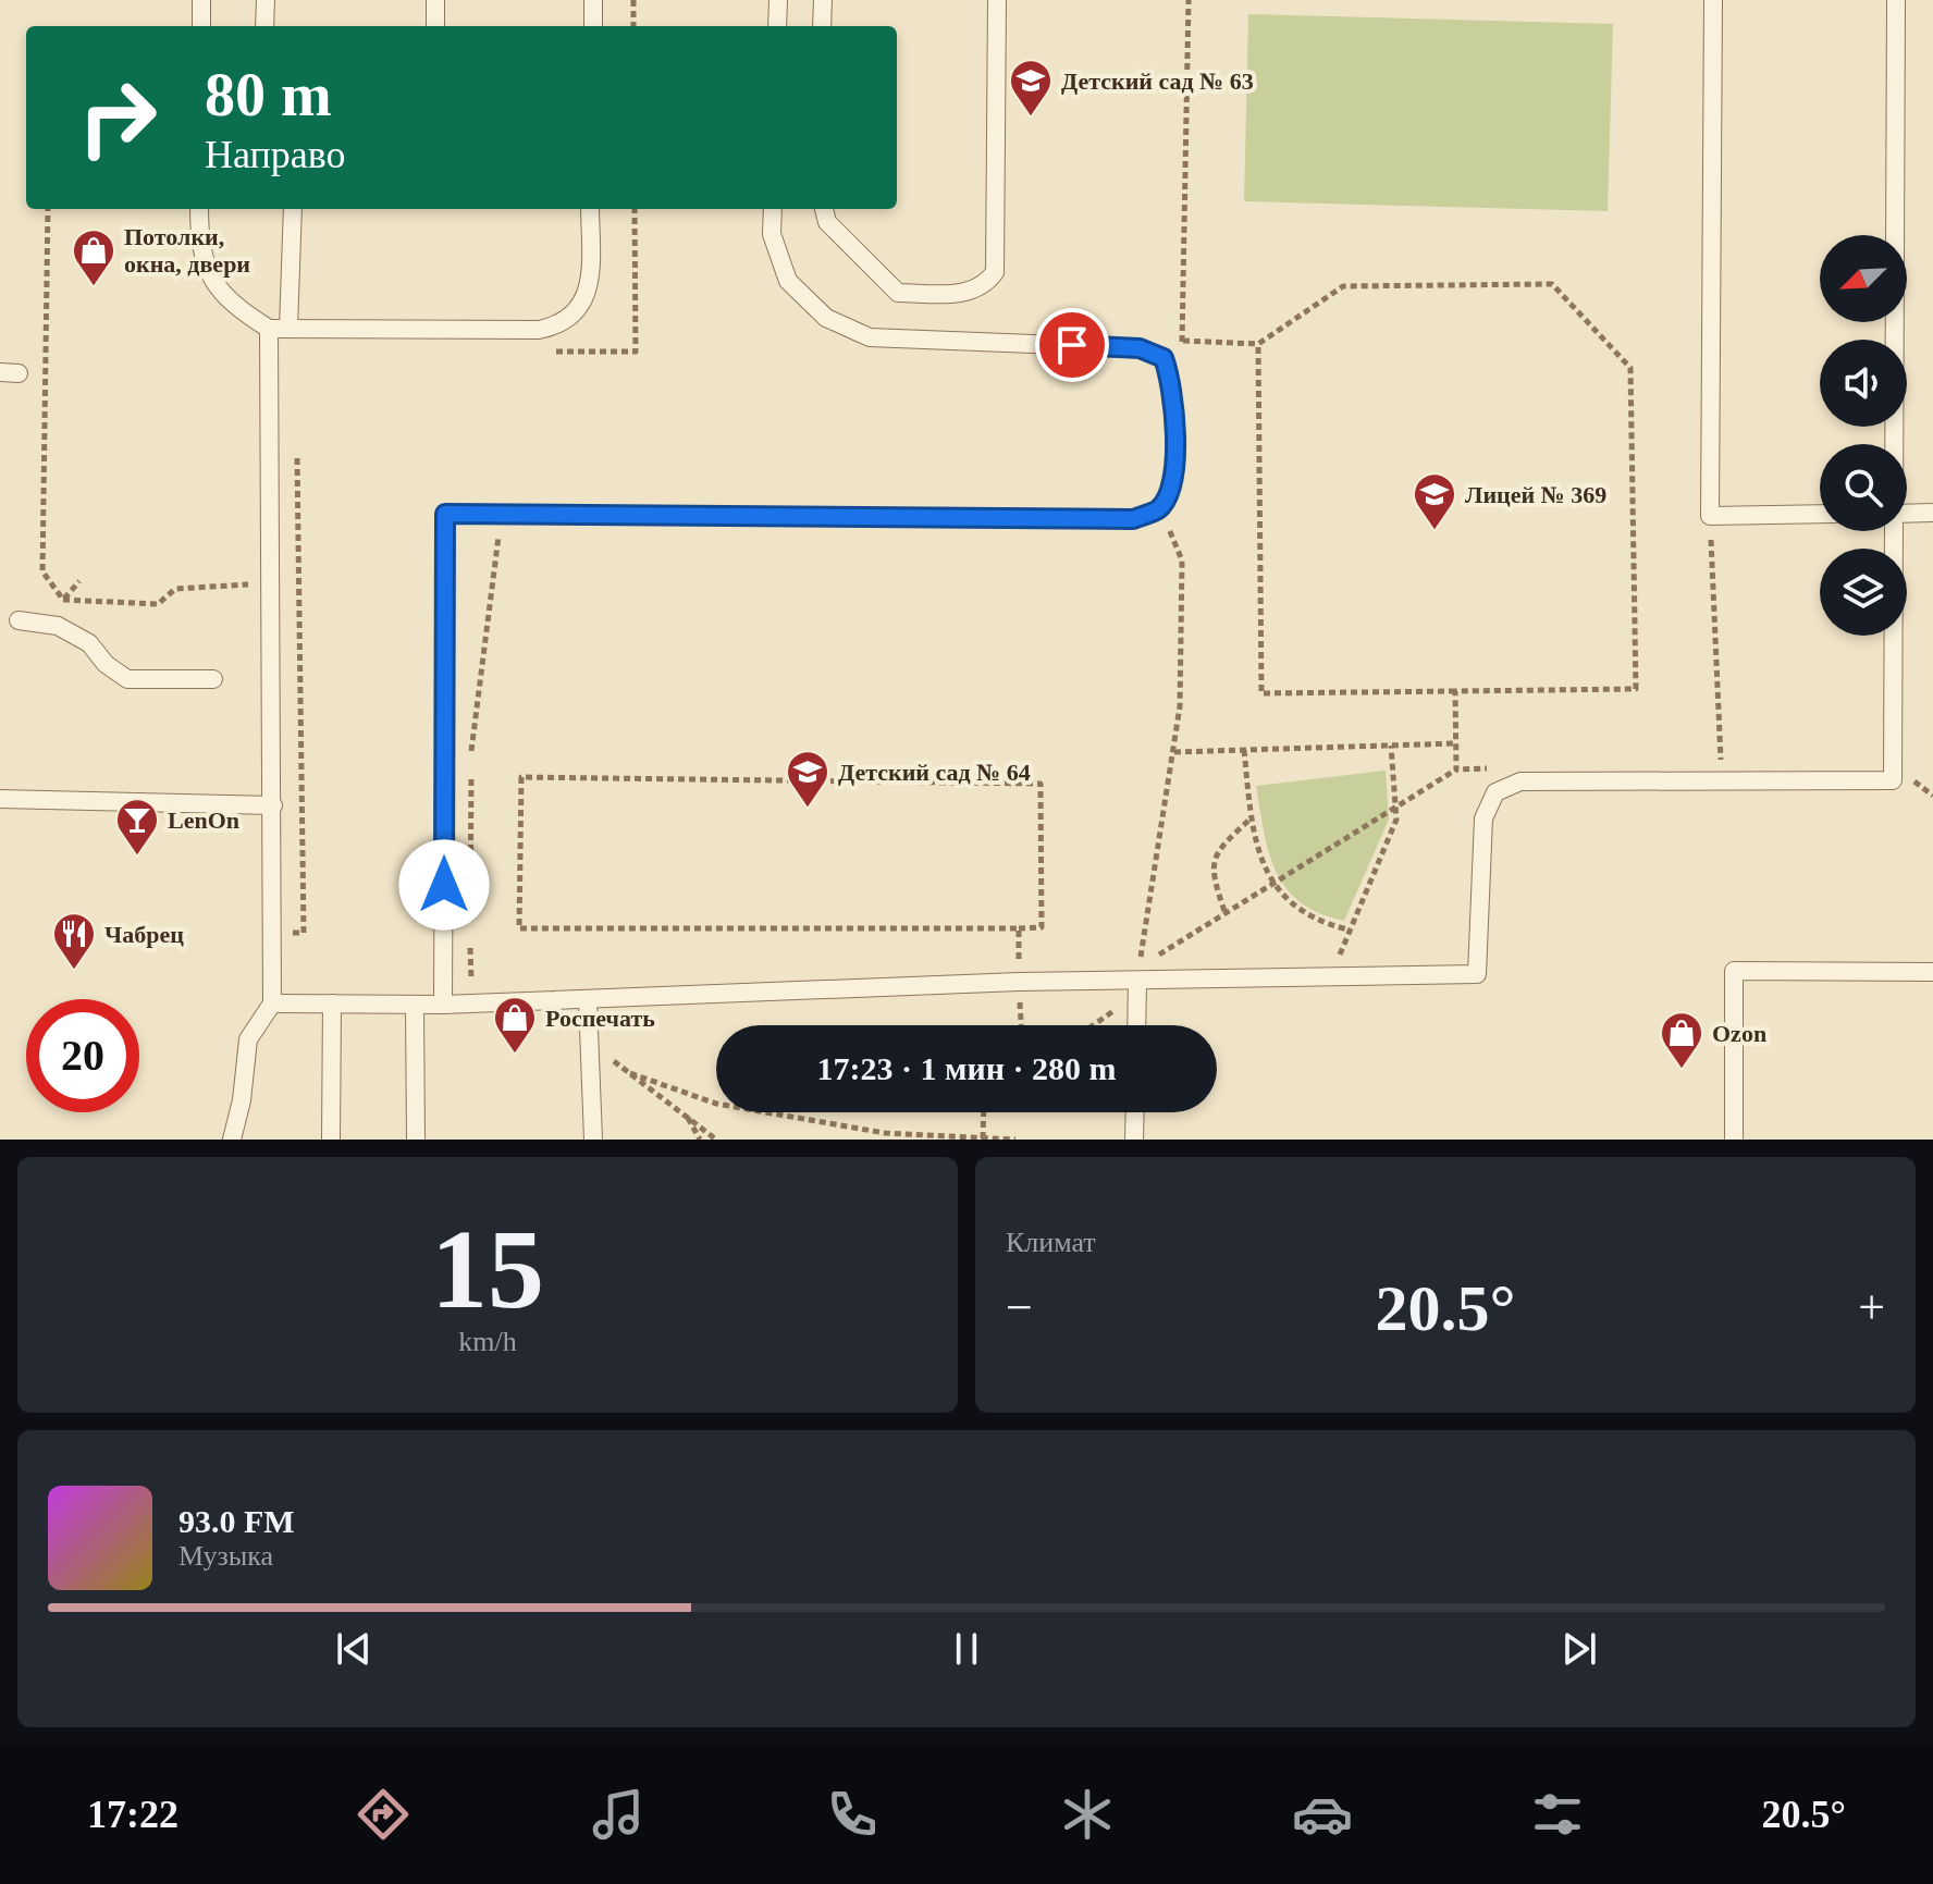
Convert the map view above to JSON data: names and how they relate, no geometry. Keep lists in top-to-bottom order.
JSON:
{
  "places": {
    "school or university": ["Детский сад № 63", "Лицей № 369", "Детский сад № 64"],
    "shop": ["Потолки, окна, двери", "Роспечать", "Ozon"],
    "bar": ["LenOn"],
    "restaurant": ["Чабрец"]
  },
  "north": "bottom left",
  "page": {
    "turn": ["80 m", "Направо"],
    "limit": "20",
    "trip": "17:23 · 1 мин · 280 m",
    "tile": [
      ["15", "km/h"],
      "Климат"
    ],
    "heat": ["−", "20.5°", "+"],
    "song": ["93.0 FM", "Музыка"],
    "tabs": ["17:22", "20.5°"]
  }
}
